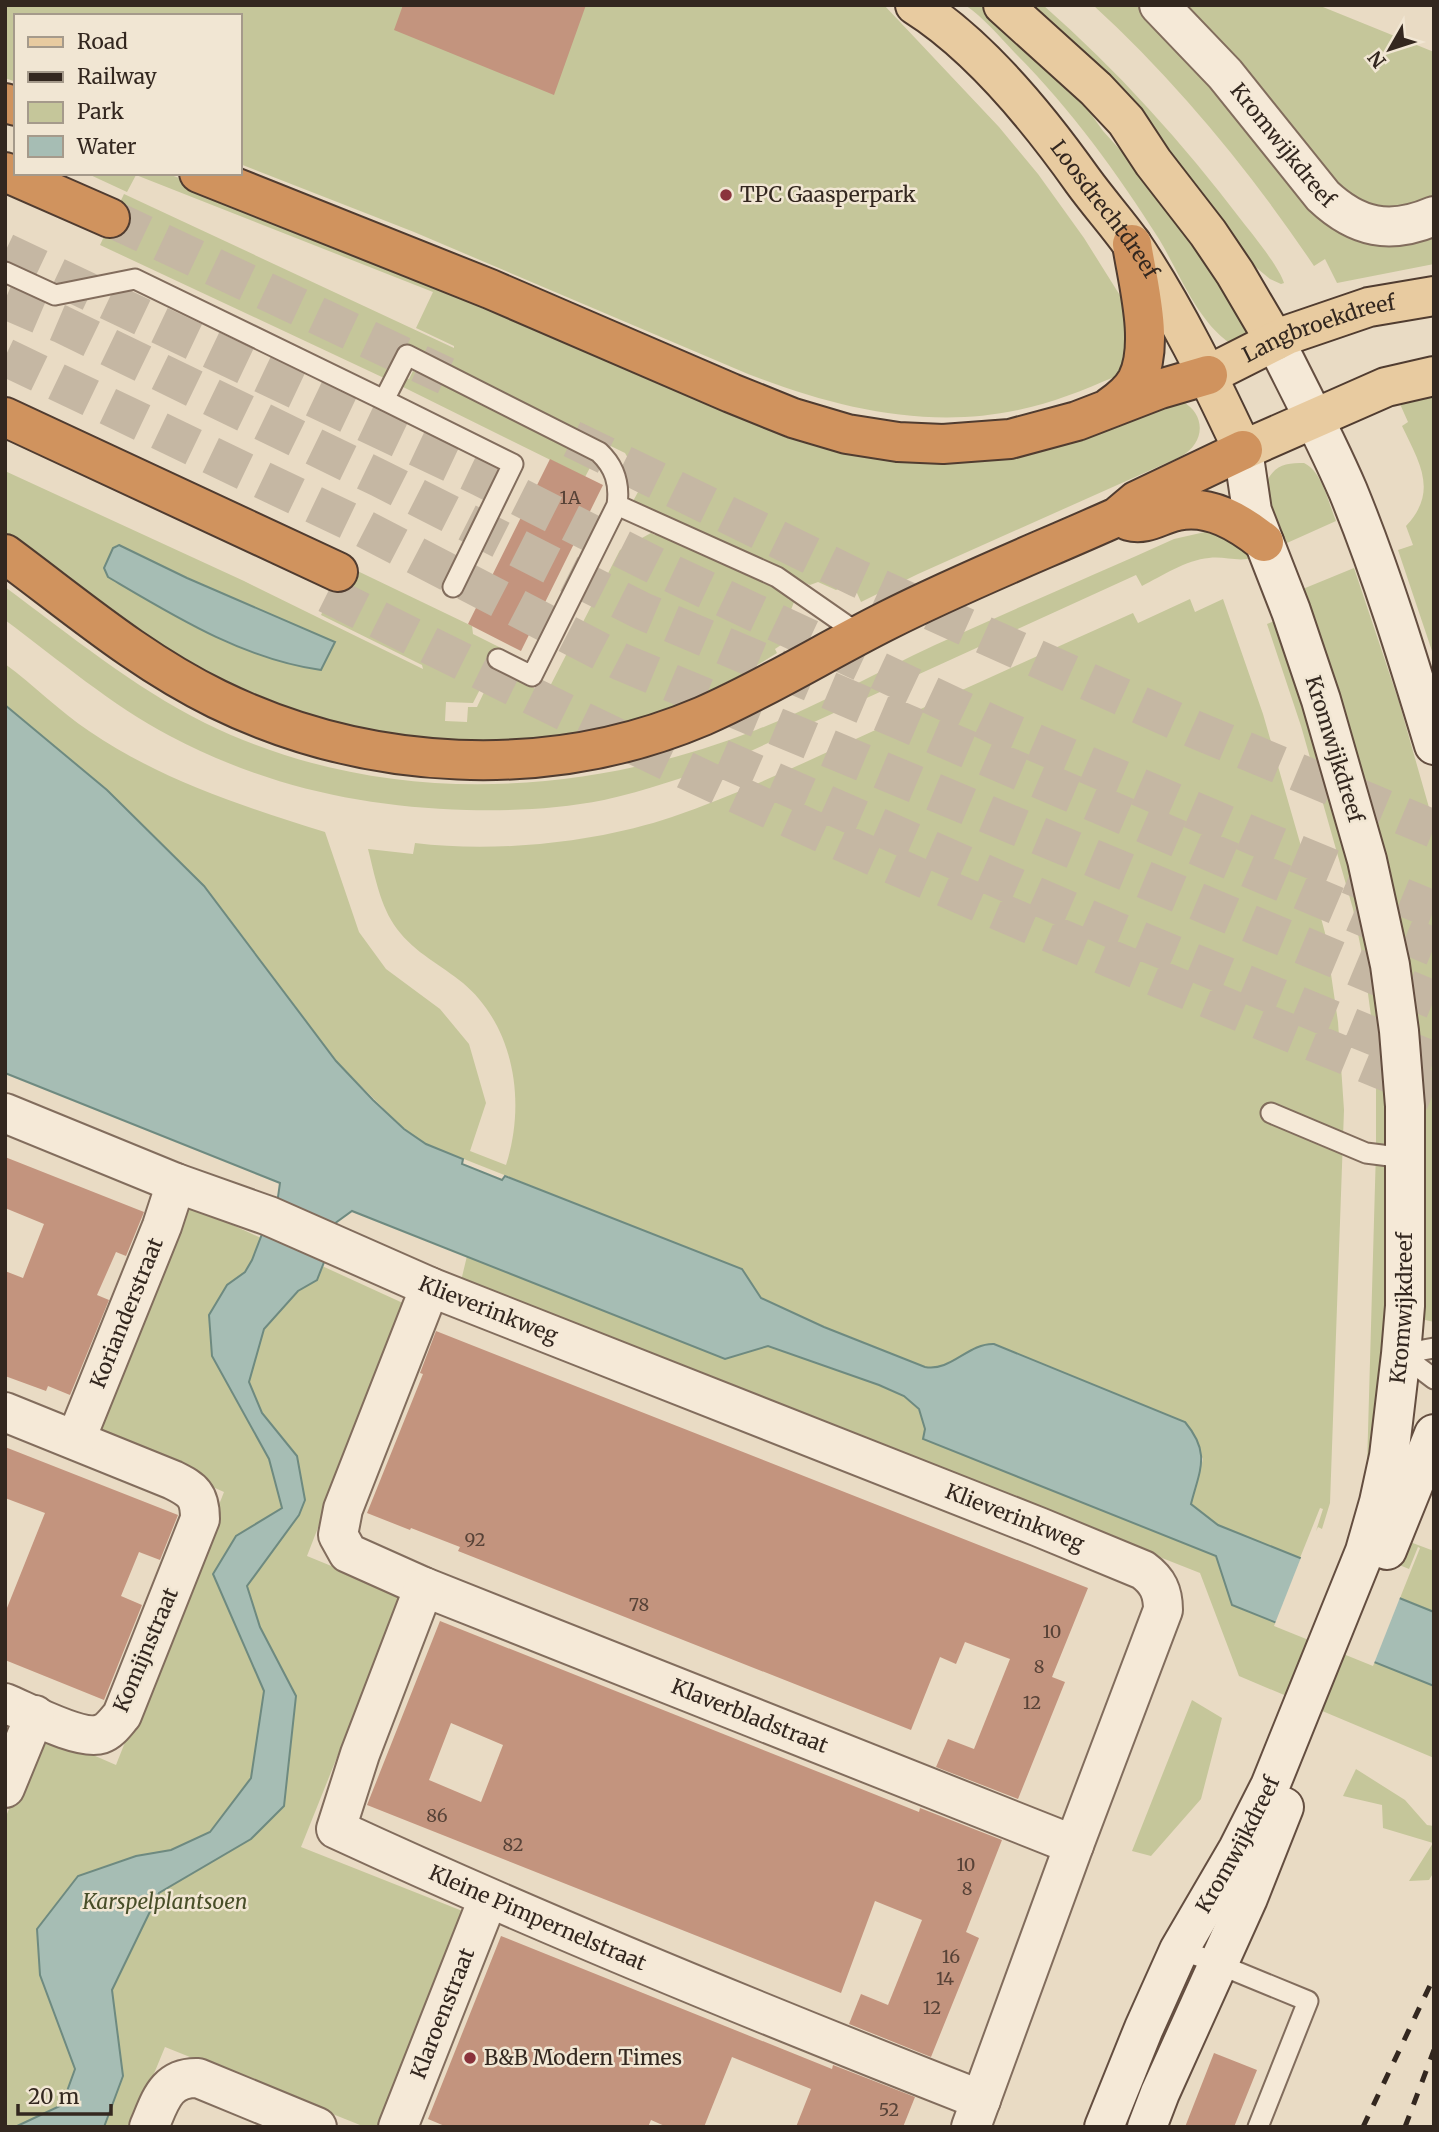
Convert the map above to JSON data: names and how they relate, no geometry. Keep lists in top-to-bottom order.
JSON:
{
  "streets": {
    "main road": ["Loosdrechtdreef", "Langbroekdreef"],
    "street": [
      "Kromwijkdreef",
      "Klieverinkweg",
      "Korianderstraat",
      "Komijnstraat",
      "Klaverbladstraat",
      "Kleine Pimpernelstraat",
      "Klaroenstraat"
    ]
  },
  "crossings": [
    ["Kromwijkdreef", "Loosdrechtdreef"],
    ["Loosdrechtdreef", "Langbroekdreef"],
    ["Klieverinkweg", "Korianderstraat"],
    ["Klieverinkweg", "Klaverbladstraat"],
    ["Klieverinkweg", "Kleine Pimpernelstraat"],
    ["Korianderstraat", "Komijnstraat"],
    ["Klaverbladstraat", "Kleine Pimpernelstraat"],
    ["Kleine Pimpernelstraat", "Klaroenstraat"]
  ],
  "parks": ["Karspelplantsoen"],
  "places": ["TPC Gaasperpark", "B&B Modern Times"],
  "house_numbers": [
    "1A",
    "92",
    "78",
    "10",
    "8",
    "12",
    "86",
    "82",
    "10",
    "8",
    "16",
    "14",
    "12",
    "52"
  ],
  "legend": [
    "Road",
    "Railway",
    "Park",
    "Water"
  ],
  "scale_bar": "20 m",
  "north": "bottom left"
}
